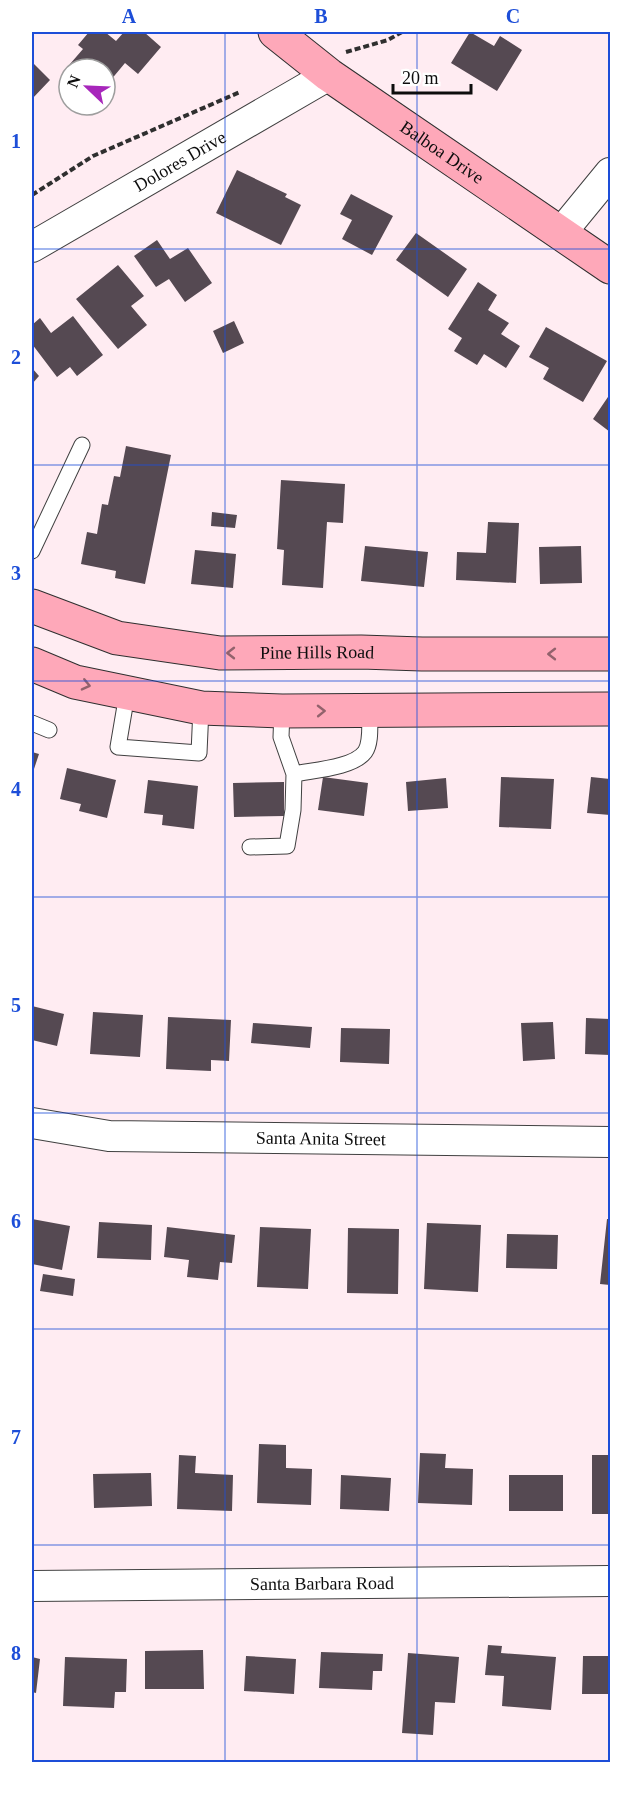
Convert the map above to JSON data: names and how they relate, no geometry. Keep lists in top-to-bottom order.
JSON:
{
  "streets": {
    "main road": ["Balboa Drive", "Pine Hills Road"],
    "street": ["Dolores Drive", "Santa Anita Street", "Santa Barbara Road"]
  },
  "crossings": [
    ["Balboa Drive", "Dolores Drive"]
  ],
  "scale_bar": "20 m",
  "north": "top left",
  "grid": {
    "columns": ["A", "B", "C"],
    "rows": [
      "1",
      "2",
      "3",
      "4",
      "5",
      "6",
      "7",
      "8"
    ]
  }
}
